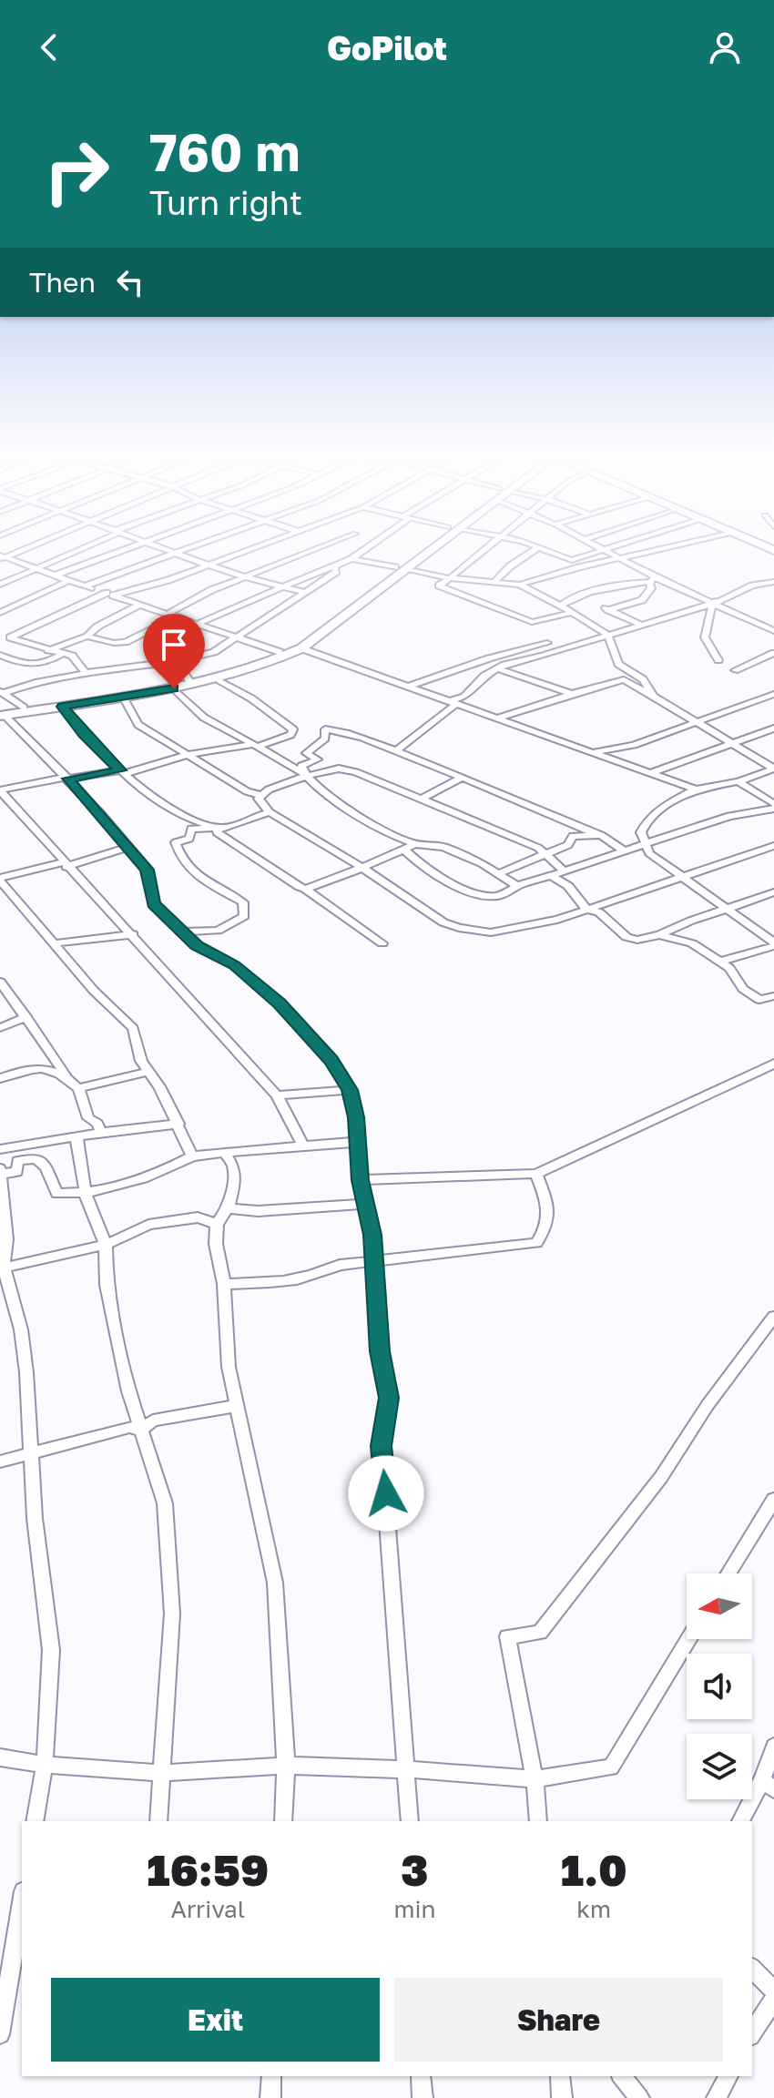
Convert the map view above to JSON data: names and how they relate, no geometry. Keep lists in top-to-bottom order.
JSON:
{
  "north": "left",
  "page": {
    "header": "GoPilot",
    "turn": ["760 m", "Turn right"],
    "then": "Then",
    "eta": [
      "16:59",
      "Arrival",
      "3",
      "min",
      "1.0",
      "km"
    ],
    "buttons": ["Exit", "Share"]
  }
}
